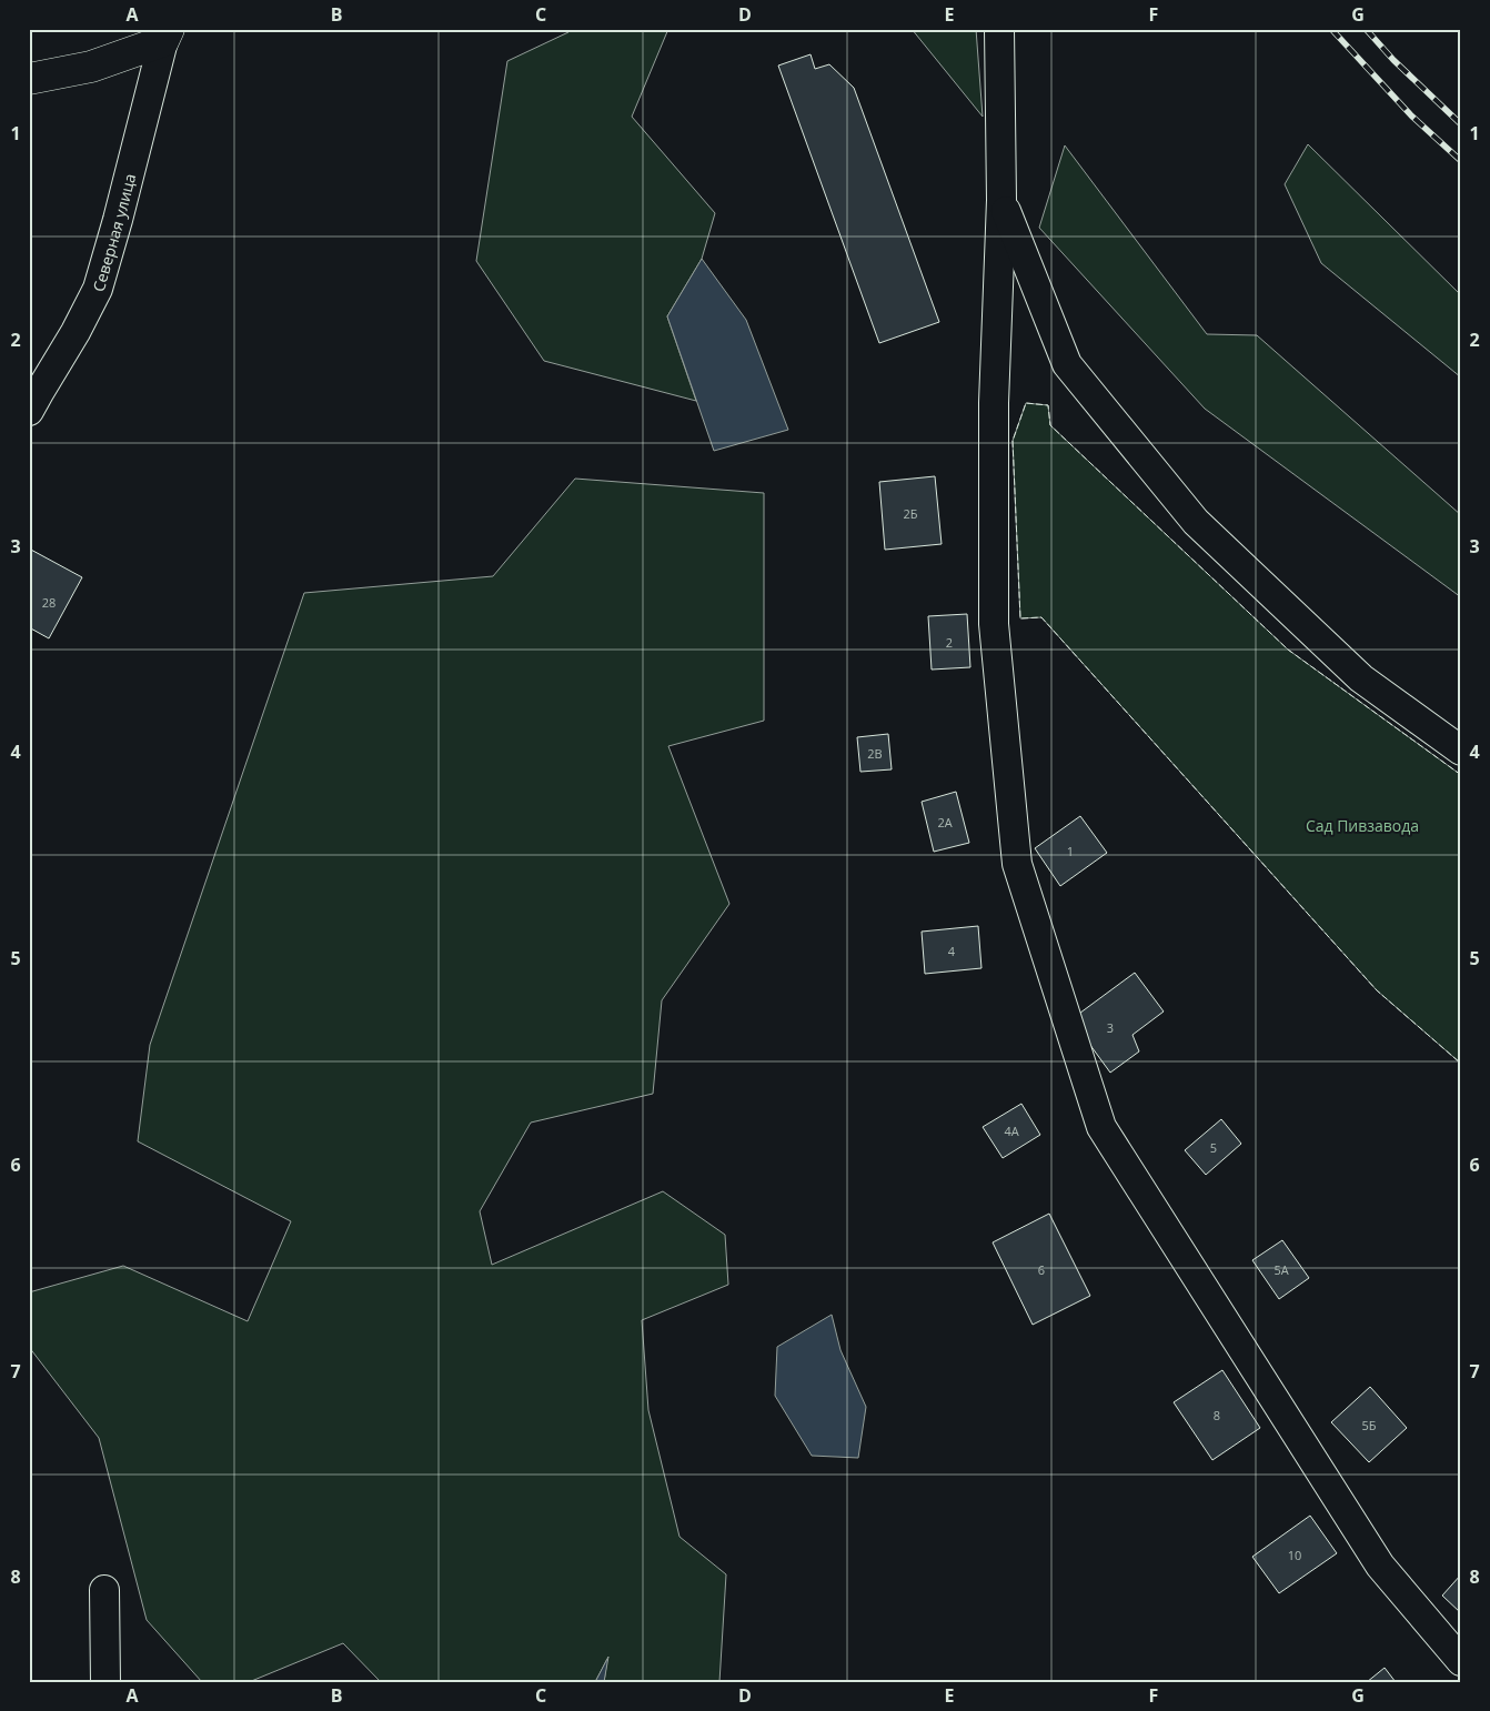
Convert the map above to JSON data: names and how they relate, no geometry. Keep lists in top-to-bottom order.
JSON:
{
  "streets": {
    "street": ["Северная улица"]
  },
  "parks": ["Сад Пивзавода"],
  "house_numbers": [
    "2Б",
    "28",
    "2",
    "2В",
    "2А",
    "1",
    "4",
    "3",
    "4А",
    "5",
    "6",
    "5А",
    "8",
    "5Б",
    "10"
  ],
  "grid": {
    "columns": [
      "A",
      "B",
      "C",
      "D",
      "E",
      "F",
      "G"
    ],
    "rows": [
      "1",
      "2",
      "3",
      "4",
      "5",
      "6",
      "7",
      "8"
    ]
  }
}
